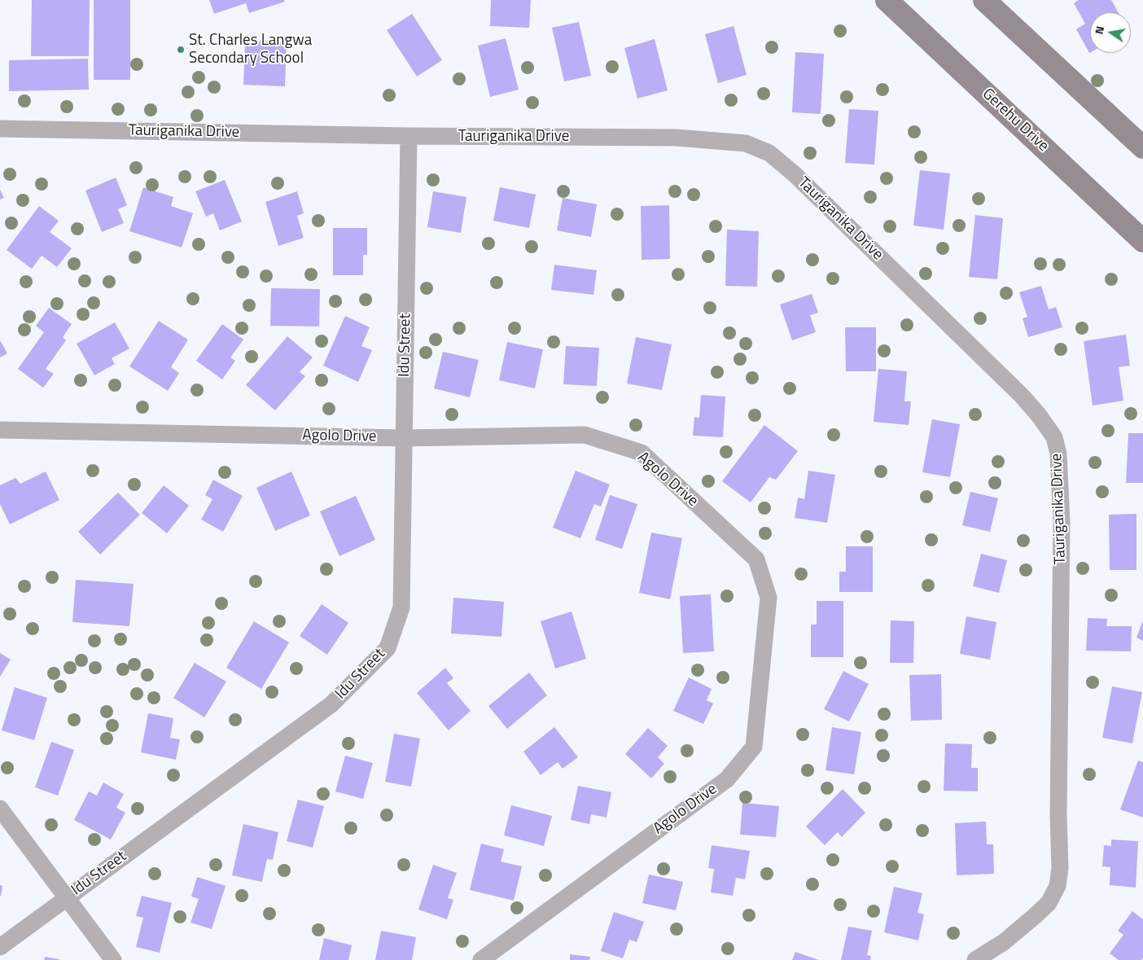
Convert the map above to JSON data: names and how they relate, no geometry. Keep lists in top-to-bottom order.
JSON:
{
  "streets": {
    "street": [
      "Gerehu Drive",
      "Tauriganika Drive",
      "Idu Street",
      "Agolo Drive"
    ]
  },
  "crossings": [
    ["Tauriganika Drive", "Idu Street"],
    ["Idu Street", "Agolo Drive"]
  ],
  "places": ["St. Charles Langwa Secondary School"],
  "north": "left"
}
